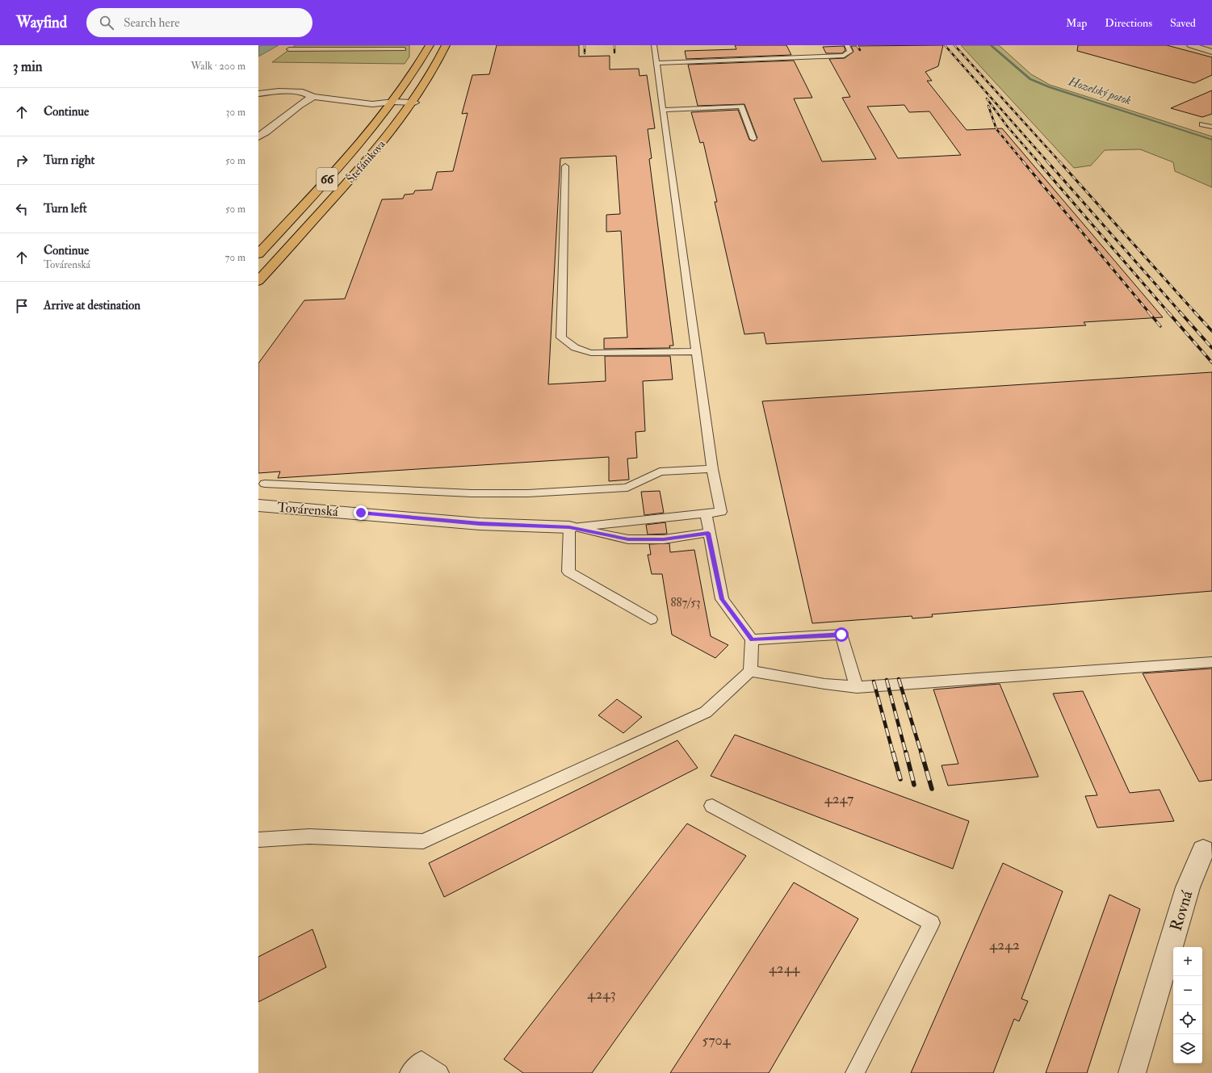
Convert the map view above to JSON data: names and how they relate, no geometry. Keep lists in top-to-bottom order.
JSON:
{
  "streets": {
    "main road": ["Štefánikova", "66"],
    "street": ["Továrenská", "Rovná"]
  },
  "water": ["Hozelský potok"],
  "house_numbers": [
    "887/53",
    "4247",
    "4242",
    "4244",
    "4243",
    "5704"
  ],
  "page": {
    "header": "Wayfind",
    "search": "Search here",
    "nav": ["Map", "Directions", "Saved"],
    "heading": ["3 min", "Walk · 200 m"],
    "list": [
      ["Continue", "30 m"],
      ["Turn right", "50 m"],
      ["Turn left", "50 m"],
      ["Continue", "Továrenská", "70 m"],
      "Arrive at destination"
    ],
    "map_buttons": ["+", "−"]
  }
}
